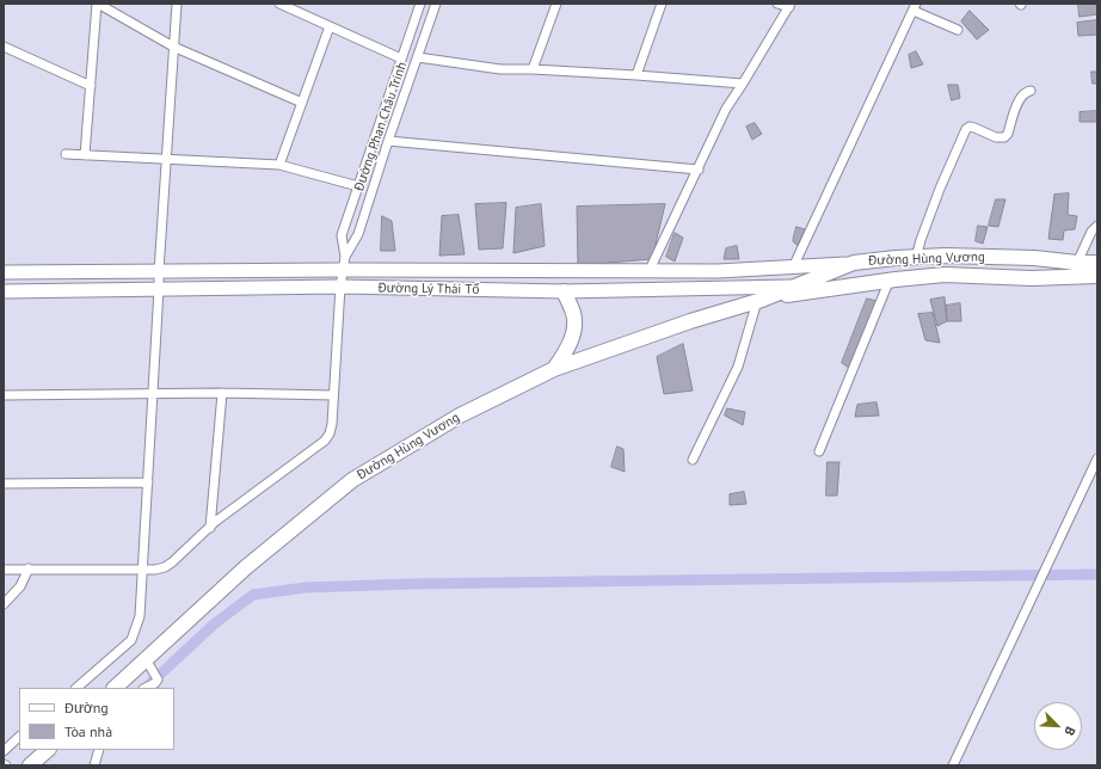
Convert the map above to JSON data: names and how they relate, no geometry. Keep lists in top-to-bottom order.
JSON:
{
  "streets": {
    "highway": ["Đường Hùng Vương"],
    "main road": ["Đường Lý Thái Tổ"],
    "street": ["Đường Phan Châu Trinh"]
  },
  "crossings": [
    ["Đường Phan Châu Trinh", "Đường Lý Thái Tổ"],
    ["Đường Hùng Vương", "Đường Lý Thái Tổ"]
  ],
  "legend": ["Đường", "Tòa nhà"],
  "north": "bottom right"
}
